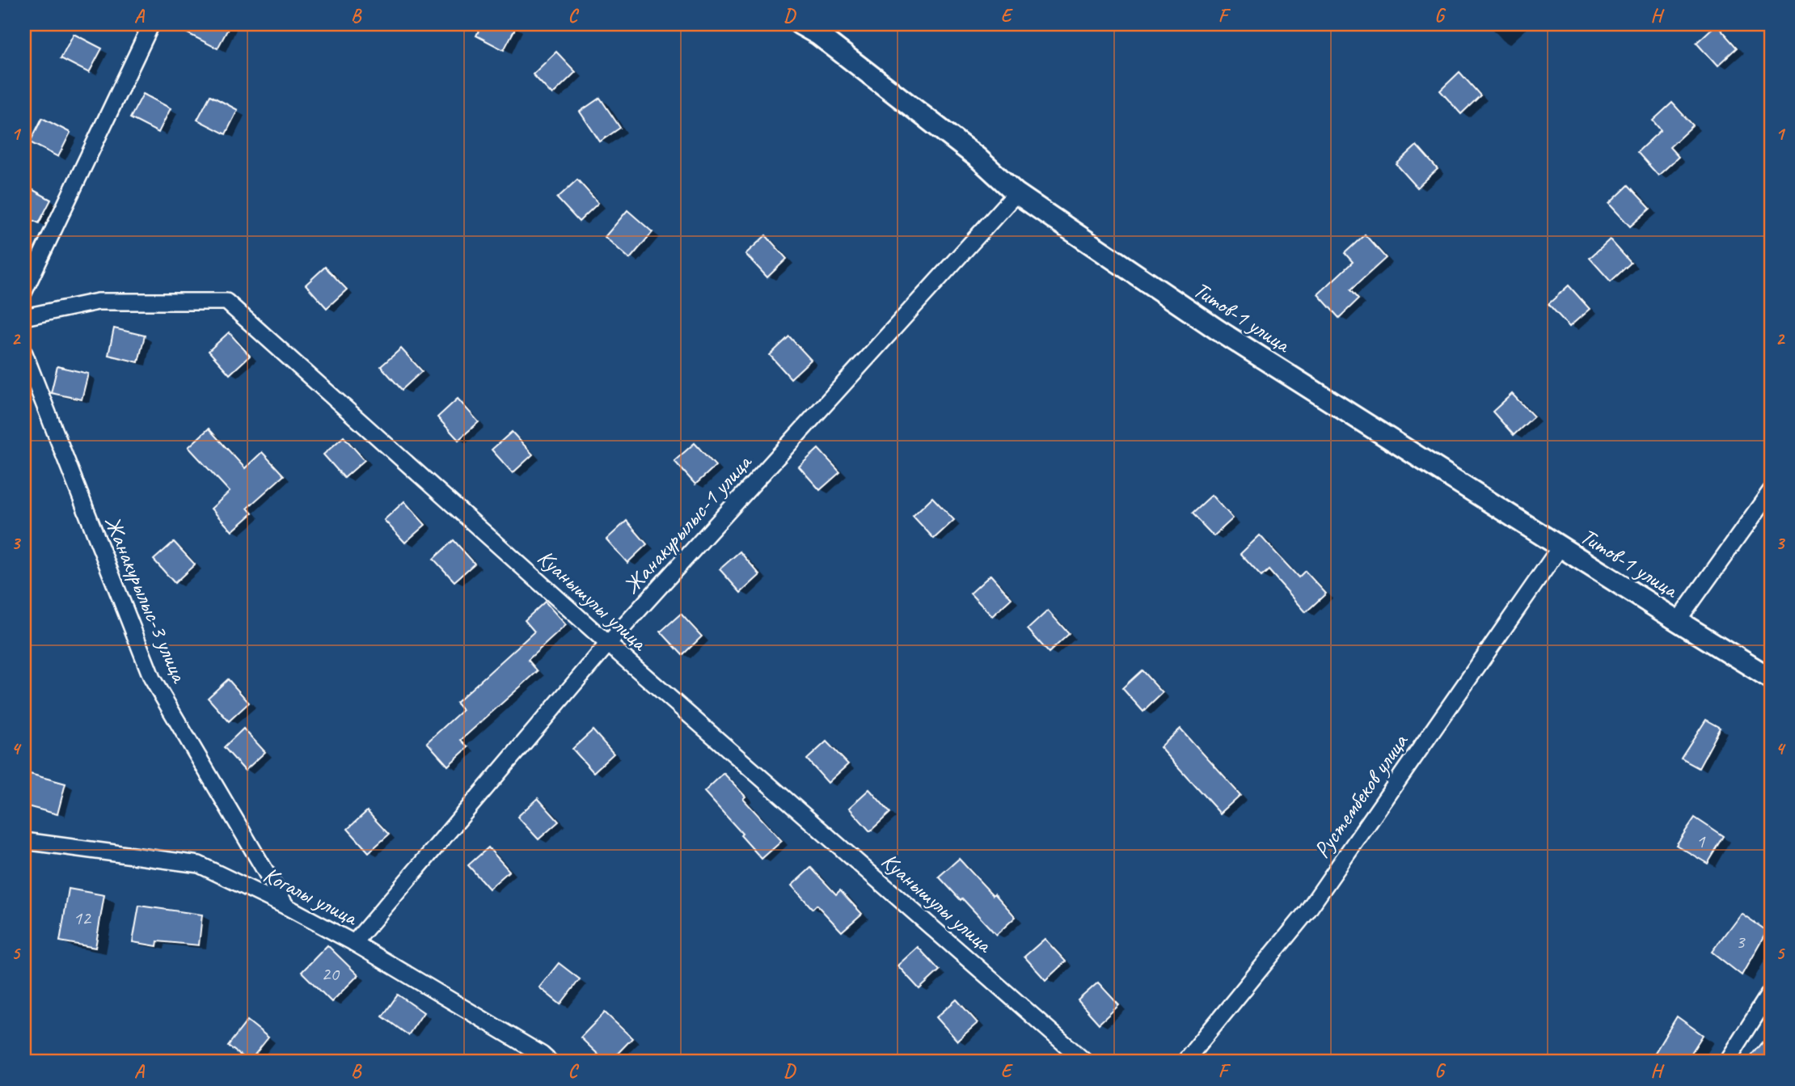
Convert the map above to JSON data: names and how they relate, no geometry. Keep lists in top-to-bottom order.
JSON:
{
  "streets": {
    "street": [
      "Титов-1 улица",
      "Жанакурылыс-1 улица",
      "Жанакурылыс-3 улица",
      "Куанышулы улица",
      "Рустембеков улица",
      "Когалы улица"
    ]
  },
  "crossings": [
    ["Титов-1 улица", "Жанакурылыс-1 улица"],
    ["Титов-1 улица", "Рустембеков улица"],
    ["Жанакурылыс-1 улица", "Куанышулы улица"],
    ["Жанакурылыс-1 улица", "Когалы улица"],
    ["Жанакурылыс-3 улица", "Когалы улица"]
  ],
  "house_numbers": [
    "1",
    "12",
    "3",
    "20"
  ],
  "grid": {
    "columns": [
      "A",
      "B",
      "C",
      "D",
      "E",
      "F",
      "G",
      "H"
    ],
    "rows": [
      "1",
      "2",
      "3",
      "4",
      "5"
    ]
  }
}
